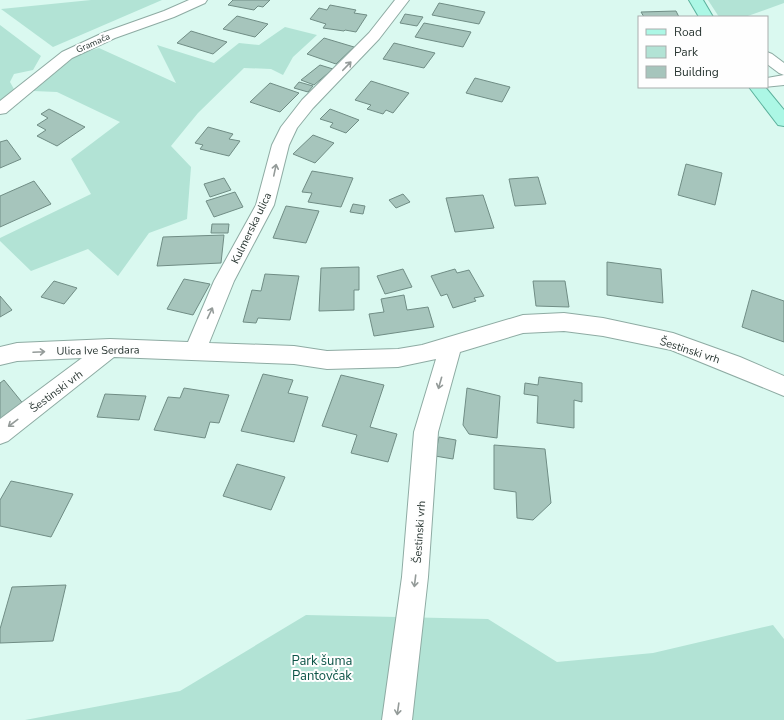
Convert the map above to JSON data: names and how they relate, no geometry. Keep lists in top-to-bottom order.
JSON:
{
  "streets": {
    "street": [
      "Gramača",
      "Kulmerska ulica",
      "Ulica Ive Serdara",
      "Šestinski vrh"
    ]
  },
  "crossings": [
    ["Kulmerska ulica", "Ulica Ive Serdara"],
    ["Kulmerska ulica", "Šestinski vrh"],
    ["Ulica Ive Serdara", "Šestinski vrh"]
  ],
  "one_way": ["Kulmerska ulica", "Ulica Ive Serdara", "Šestinski vrh"],
  "parks": ["Park šuma Pantovčak"],
  "legend": ["Road", "Park", "Building"]
}
